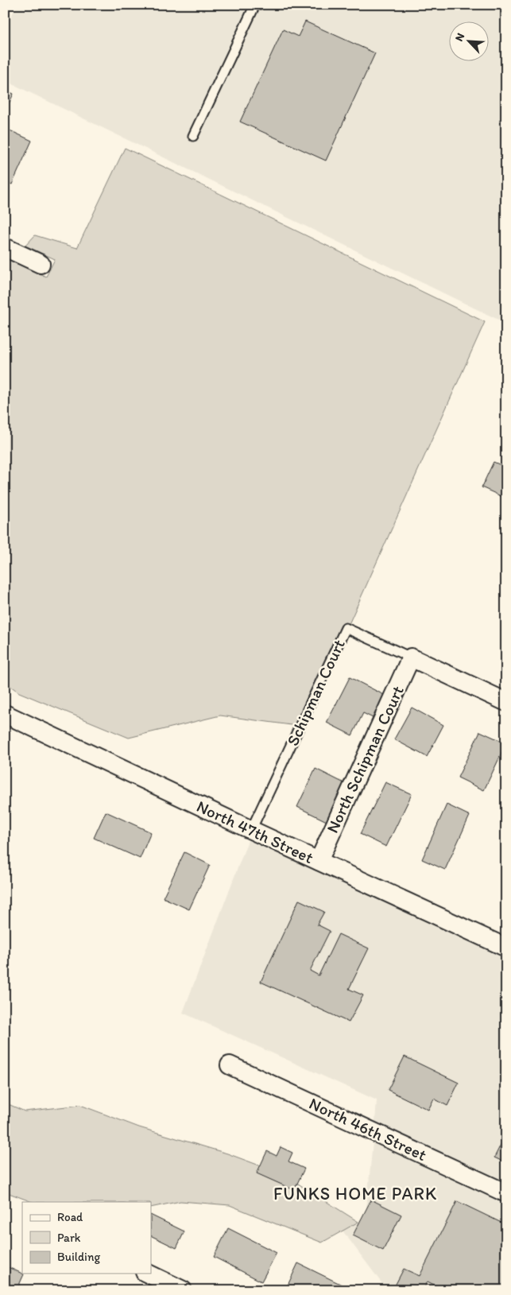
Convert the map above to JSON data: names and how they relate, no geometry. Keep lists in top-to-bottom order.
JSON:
{
  "streets": {
    "street": [
      "Schipman Court",
      "North Schipman Court",
      "North 47th Street",
      "North 46th Street"
    ]
  },
  "crossings": [
    ["Schipman Court", "North Schipman Court"],
    ["Schipman Court", "North 47th Street"],
    ["North Schipman Court", "North 47th Street"]
  ],
  "districts": ["FUNKS HOME PARK"],
  "legend": ["Road", "Park", "Building"],
  "north": "top left"
}
